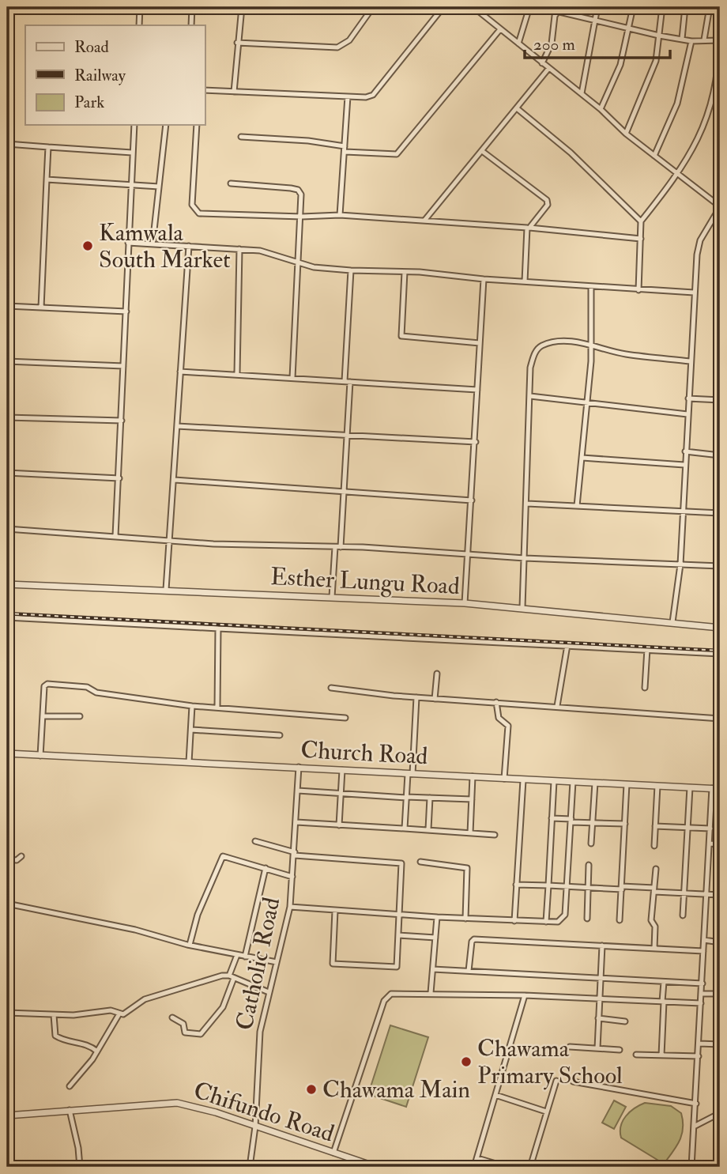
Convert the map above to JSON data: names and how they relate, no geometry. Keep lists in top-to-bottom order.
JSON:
{
  "streets": {
    "street": [
      "Esther Lungu Road",
      "Church Road",
      "Catholic Road",
      "Chifundo Road"
    ]
  },
  "crossings": [
    ["Church Road", "Catholic Road"],
    ["Catholic Road", "Chifundo Road"]
  ],
  "places": ["Kamwala South Market", "Chawama Primary School", "Chawama Main"],
  "legend": ["Road", "Railway", "Park"],
  "scale_bar": "200 m"
}
